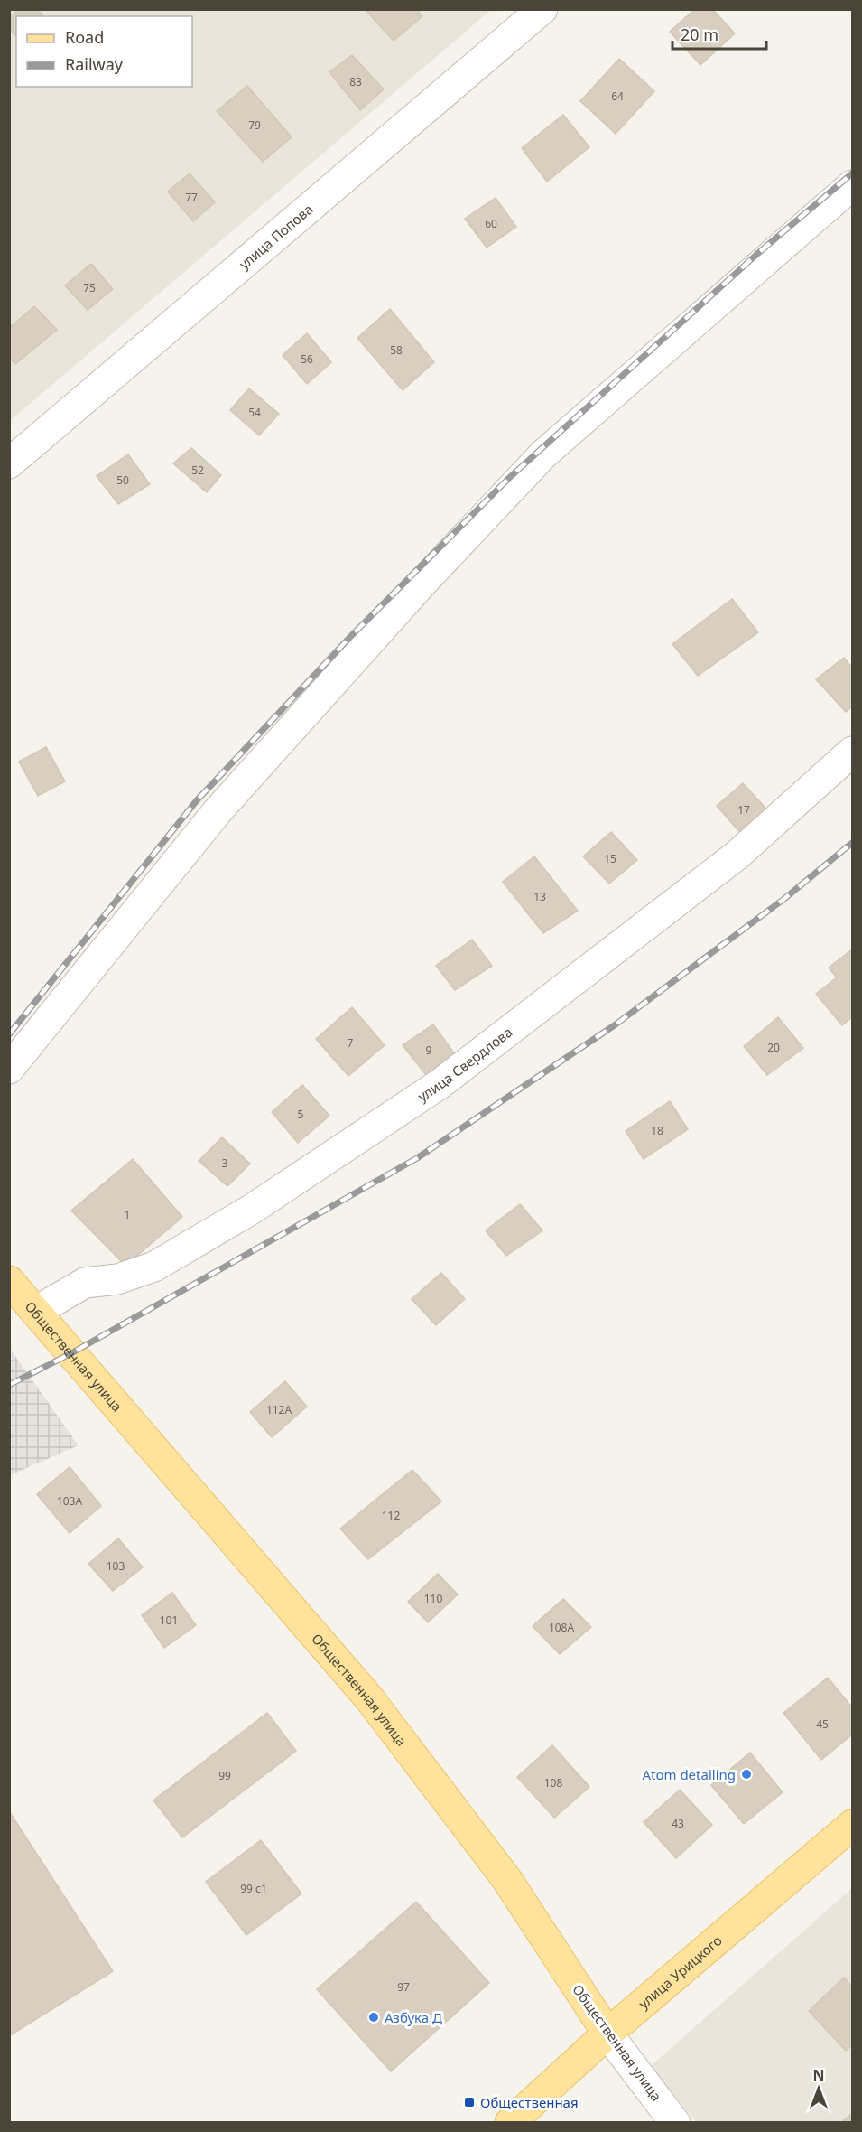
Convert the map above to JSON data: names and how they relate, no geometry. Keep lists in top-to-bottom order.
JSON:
{
  "streets": {
    "main road": ["Общественная улица", "улица Урицкого"],
    "street": ["улица Попова", "улица Свердлова"]
  },
  "crossings": [
    ["улица Свердлова", "Общественная улица"],
    ["Общественная улица", "улица Урицкого"]
  ],
  "places": {
    "other": ["Atom detailing", "Азбука Д"],
    "transit": ["Общественная"]
  },
  "house_numbers": [
    "83",
    "64",
    "79",
    "77",
    "60",
    "75",
    "58",
    "56",
    "54",
    "52",
    "50",
    "17",
    "15",
    "13",
    "7",
    "20",
    "9",
    "5",
    "18",
    "3",
    "1",
    "112А",
    "103А",
    "112",
    "103",
    "110",
    "101",
    "108А",
    "45",
    "99",
    "108",
    "43",
    "99 с1",
    "97"
  ],
  "legend": ["Road", "Railway"],
  "scale_bar": "20 m",
  "north": "top"
}
